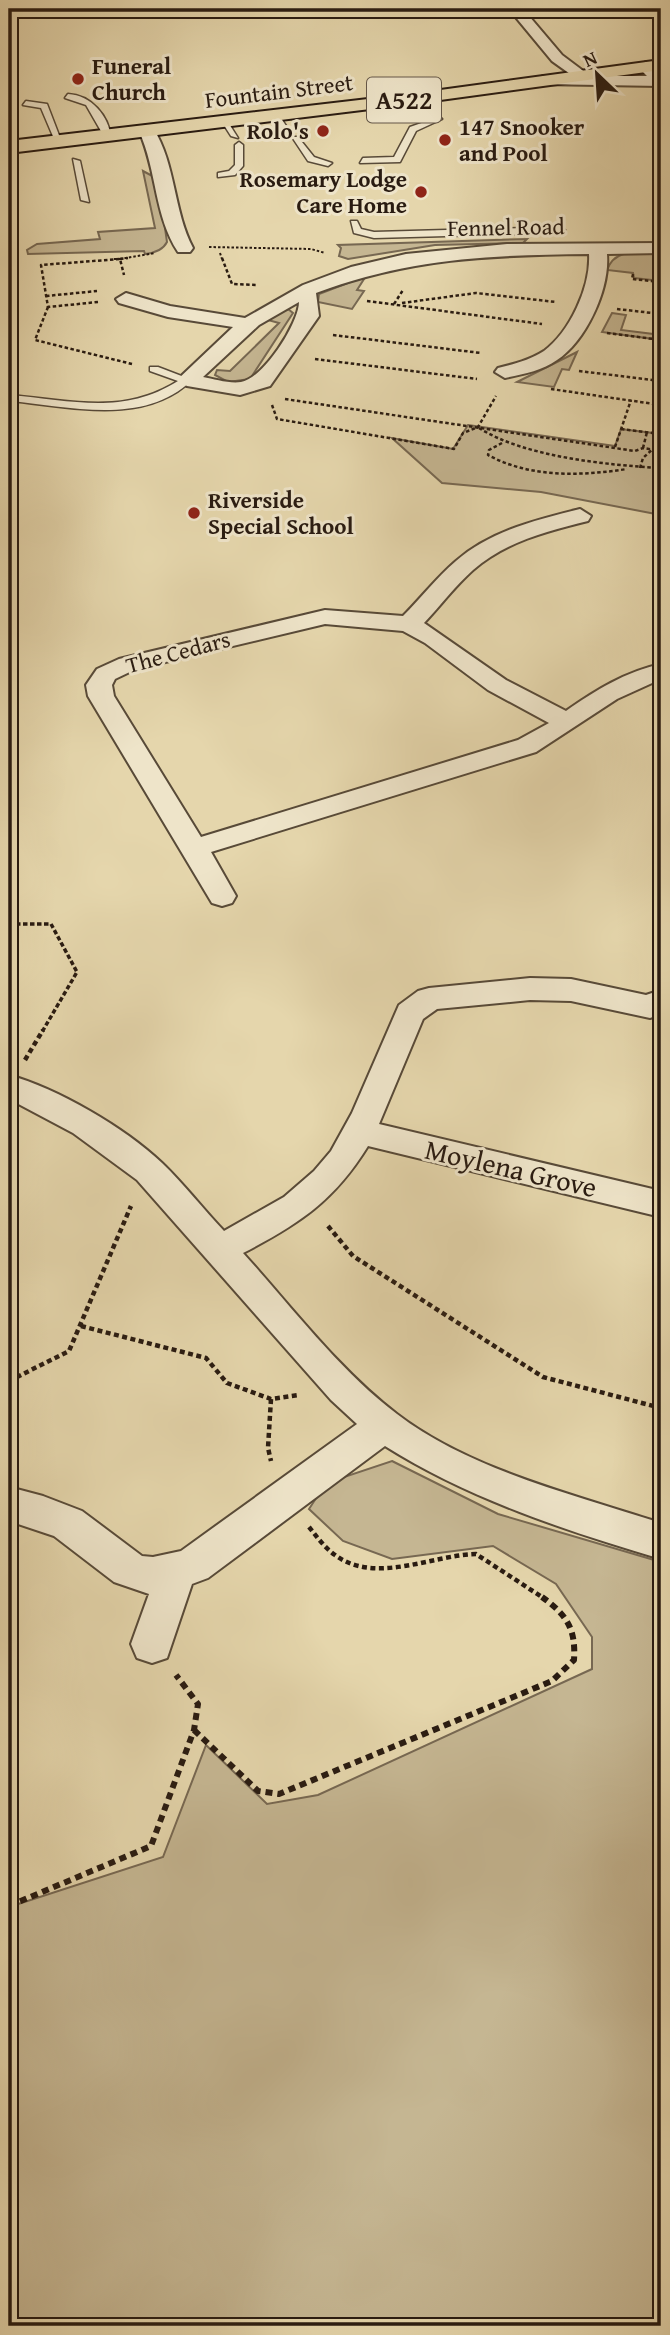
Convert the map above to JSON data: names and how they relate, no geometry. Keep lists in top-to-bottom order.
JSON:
{
  "streets": {
    "main road": ["Fountain Street", "A522"],
    "street": ["Fennel Road", "The Cedars", "Moylena Grove"]
  },
  "crossings": [
    ["Fountain Street", "A522"]
  ],
  "places": [
    "Funeral Church",
    "Rolo's",
    "147 Snooker and Pool",
    "Rosemary Lodge Care Home",
    "Riverside Special School"
  ],
  "north": "top left"
}
